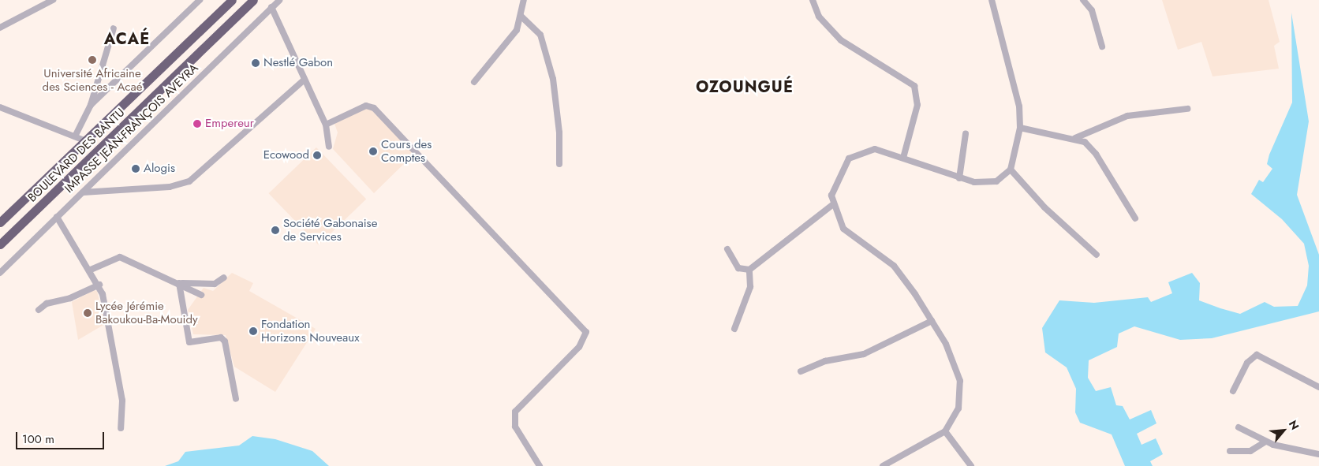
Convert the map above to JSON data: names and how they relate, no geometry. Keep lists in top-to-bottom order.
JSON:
{
  "streets": {
    "highway": ["BOULEVARD DES BANTU"],
    "street": ["IMPASSE JEAN-FRANÇOIS AVEYRA"]
  },
  "districts": ["ACAÉ", "OZOUNGUÉ"],
  "places": [
    "Université Africaine des Sciences - Acaé",
    "Nestlé Gabon",
    "Empereur",
    "Cours des Comptes",
    "Ecowood",
    "Alogis",
    "Société Gabonaise de Services",
    "Lycée Jérémie Bakoukou-Ba-Mouidy",
    "Fondation Horizons Nouveaux"
  ],
  "scale_bar": "100 m",
  "north": "top right"
}
